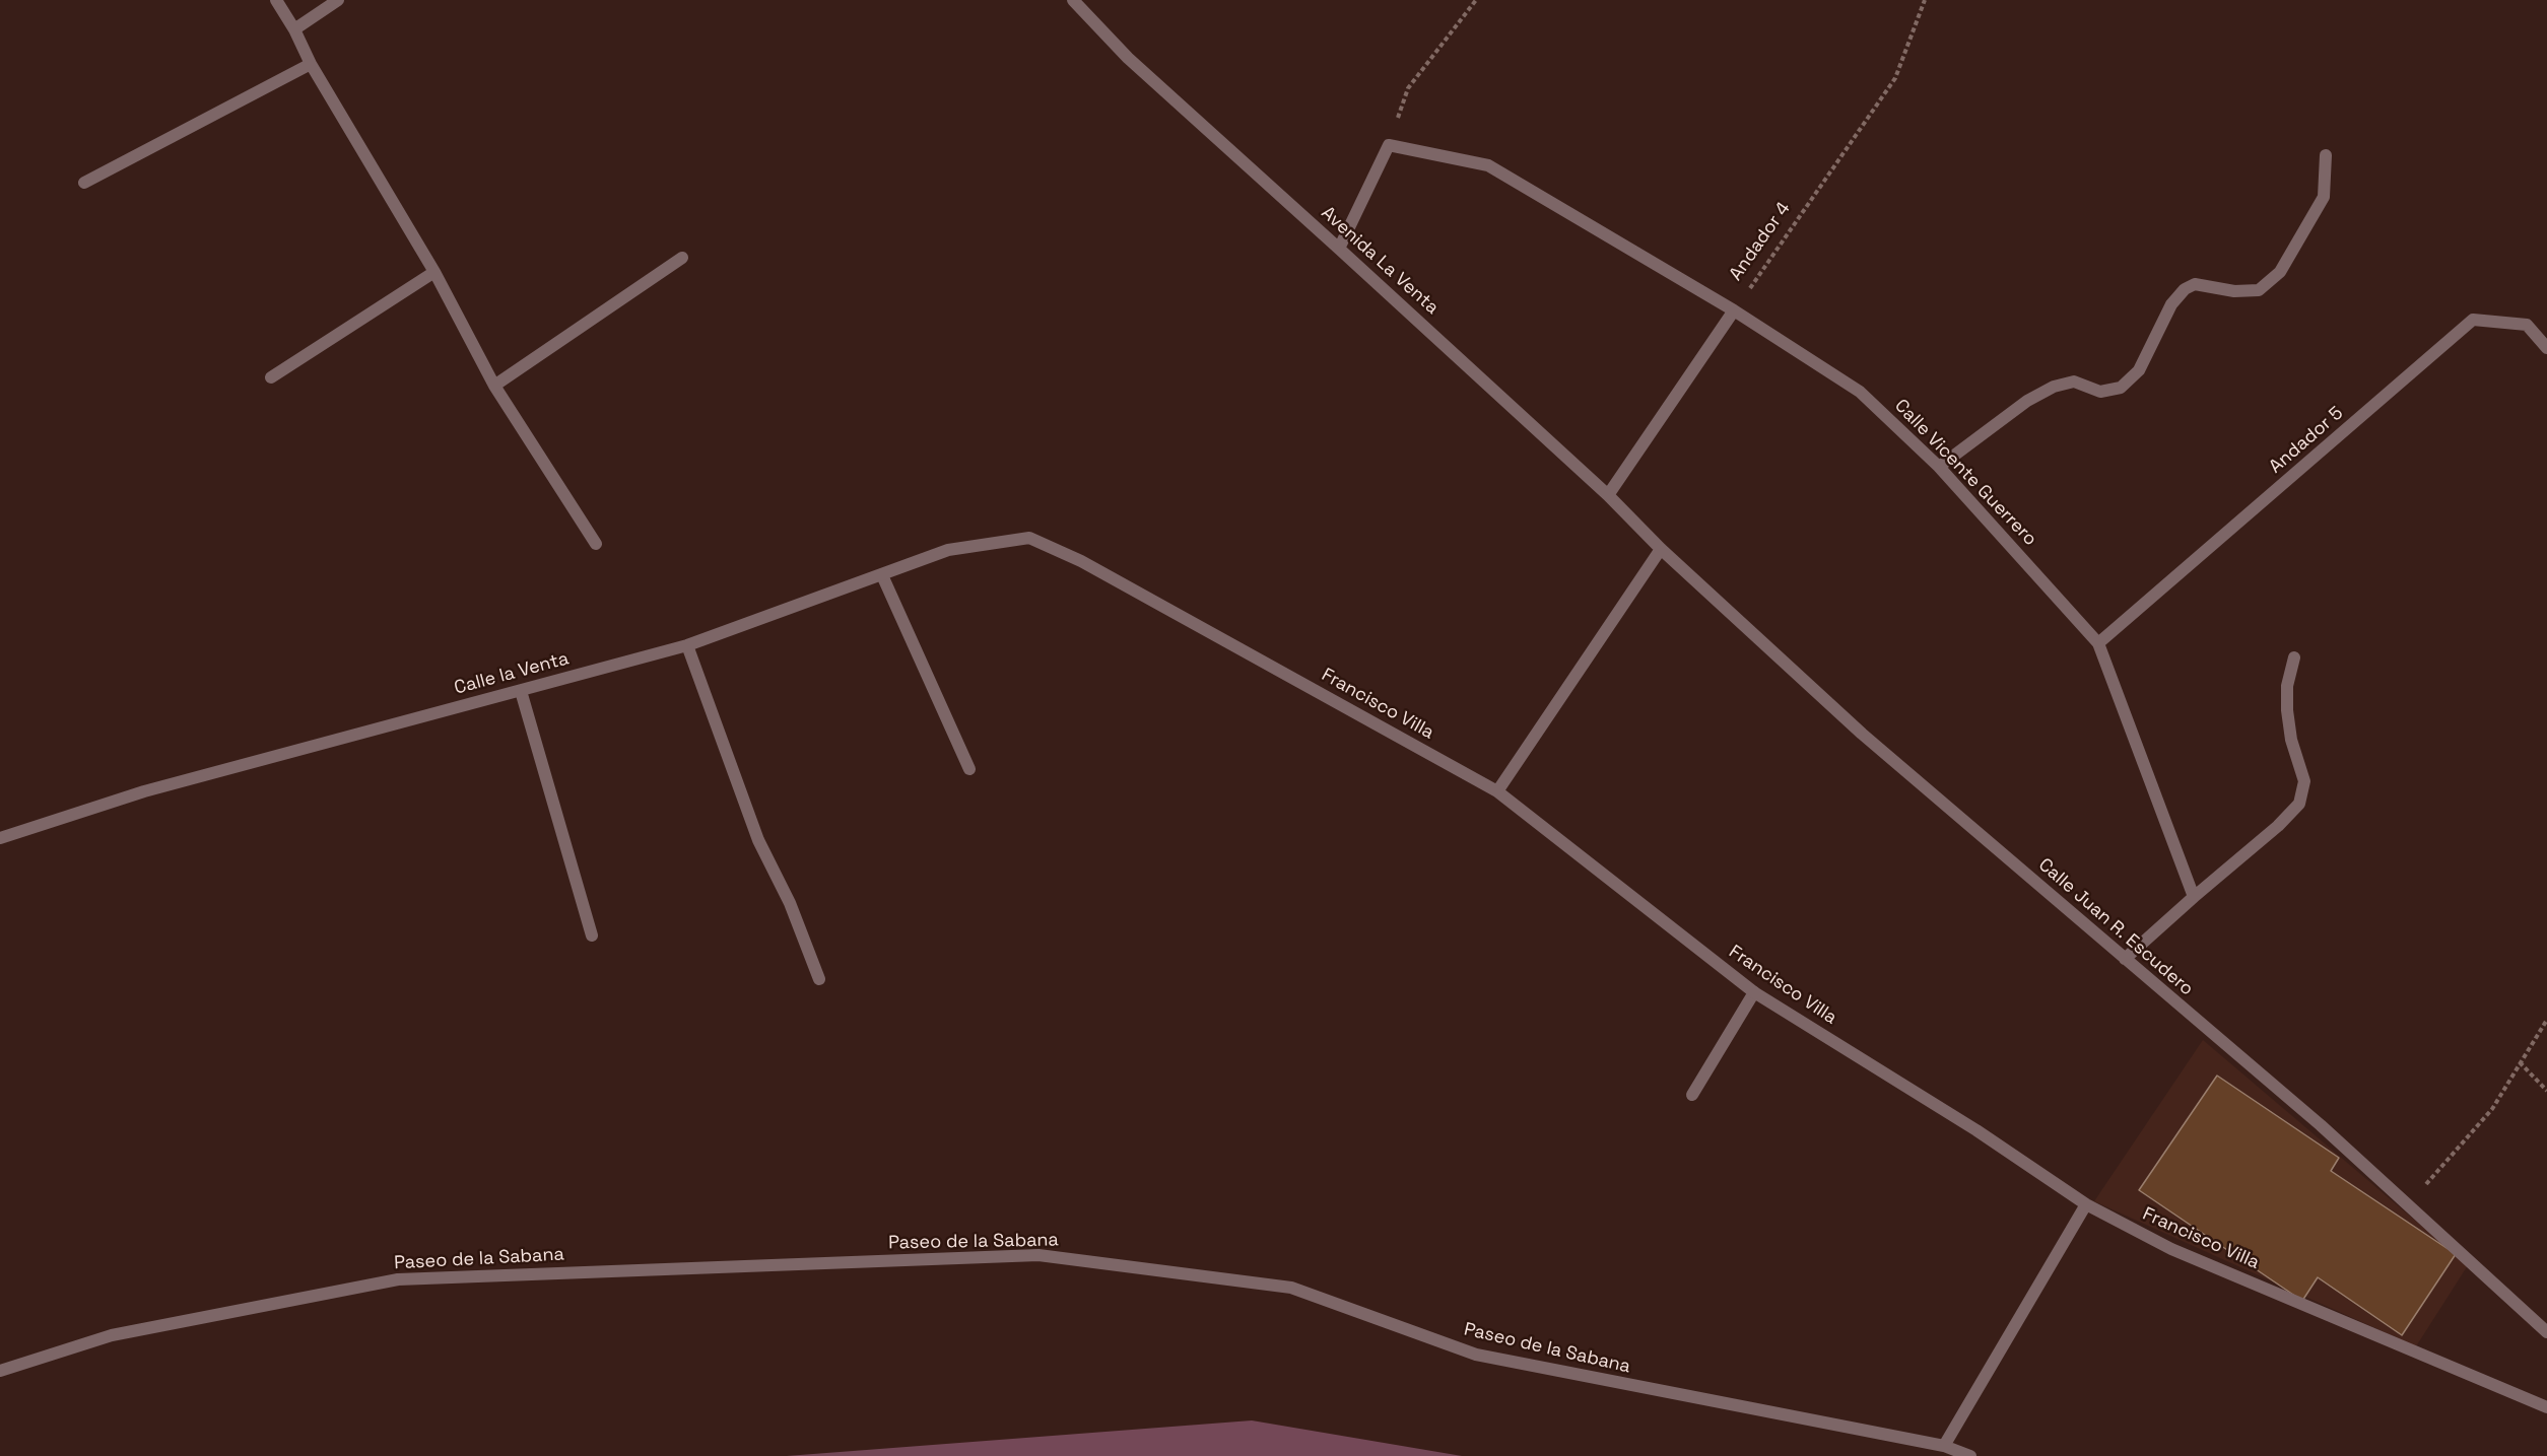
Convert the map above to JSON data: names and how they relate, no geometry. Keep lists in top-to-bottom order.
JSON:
{
  "streets": {
    "street": [
      "Avenida La Venta",
      "Andador 5",
      "Calle Vicente Guerrero",
      "Calle la Venta",
      "Francisco Villa",
      "Calle Juan R. Escudero",
      "Paseo de la Sabana"
    ],
    "path": ["Andador 4"]
  },
  "crossings": [
    ["Andador 4", "Calle Vicente Guerrero"],
    ["Avenida La Venta", "Calle Juan R. Escudero"],
    ["Andador 5", "Calle Vicente Guerrero"],
    ["Calle la Venta", "Francisco Villa"]
  ]
}
